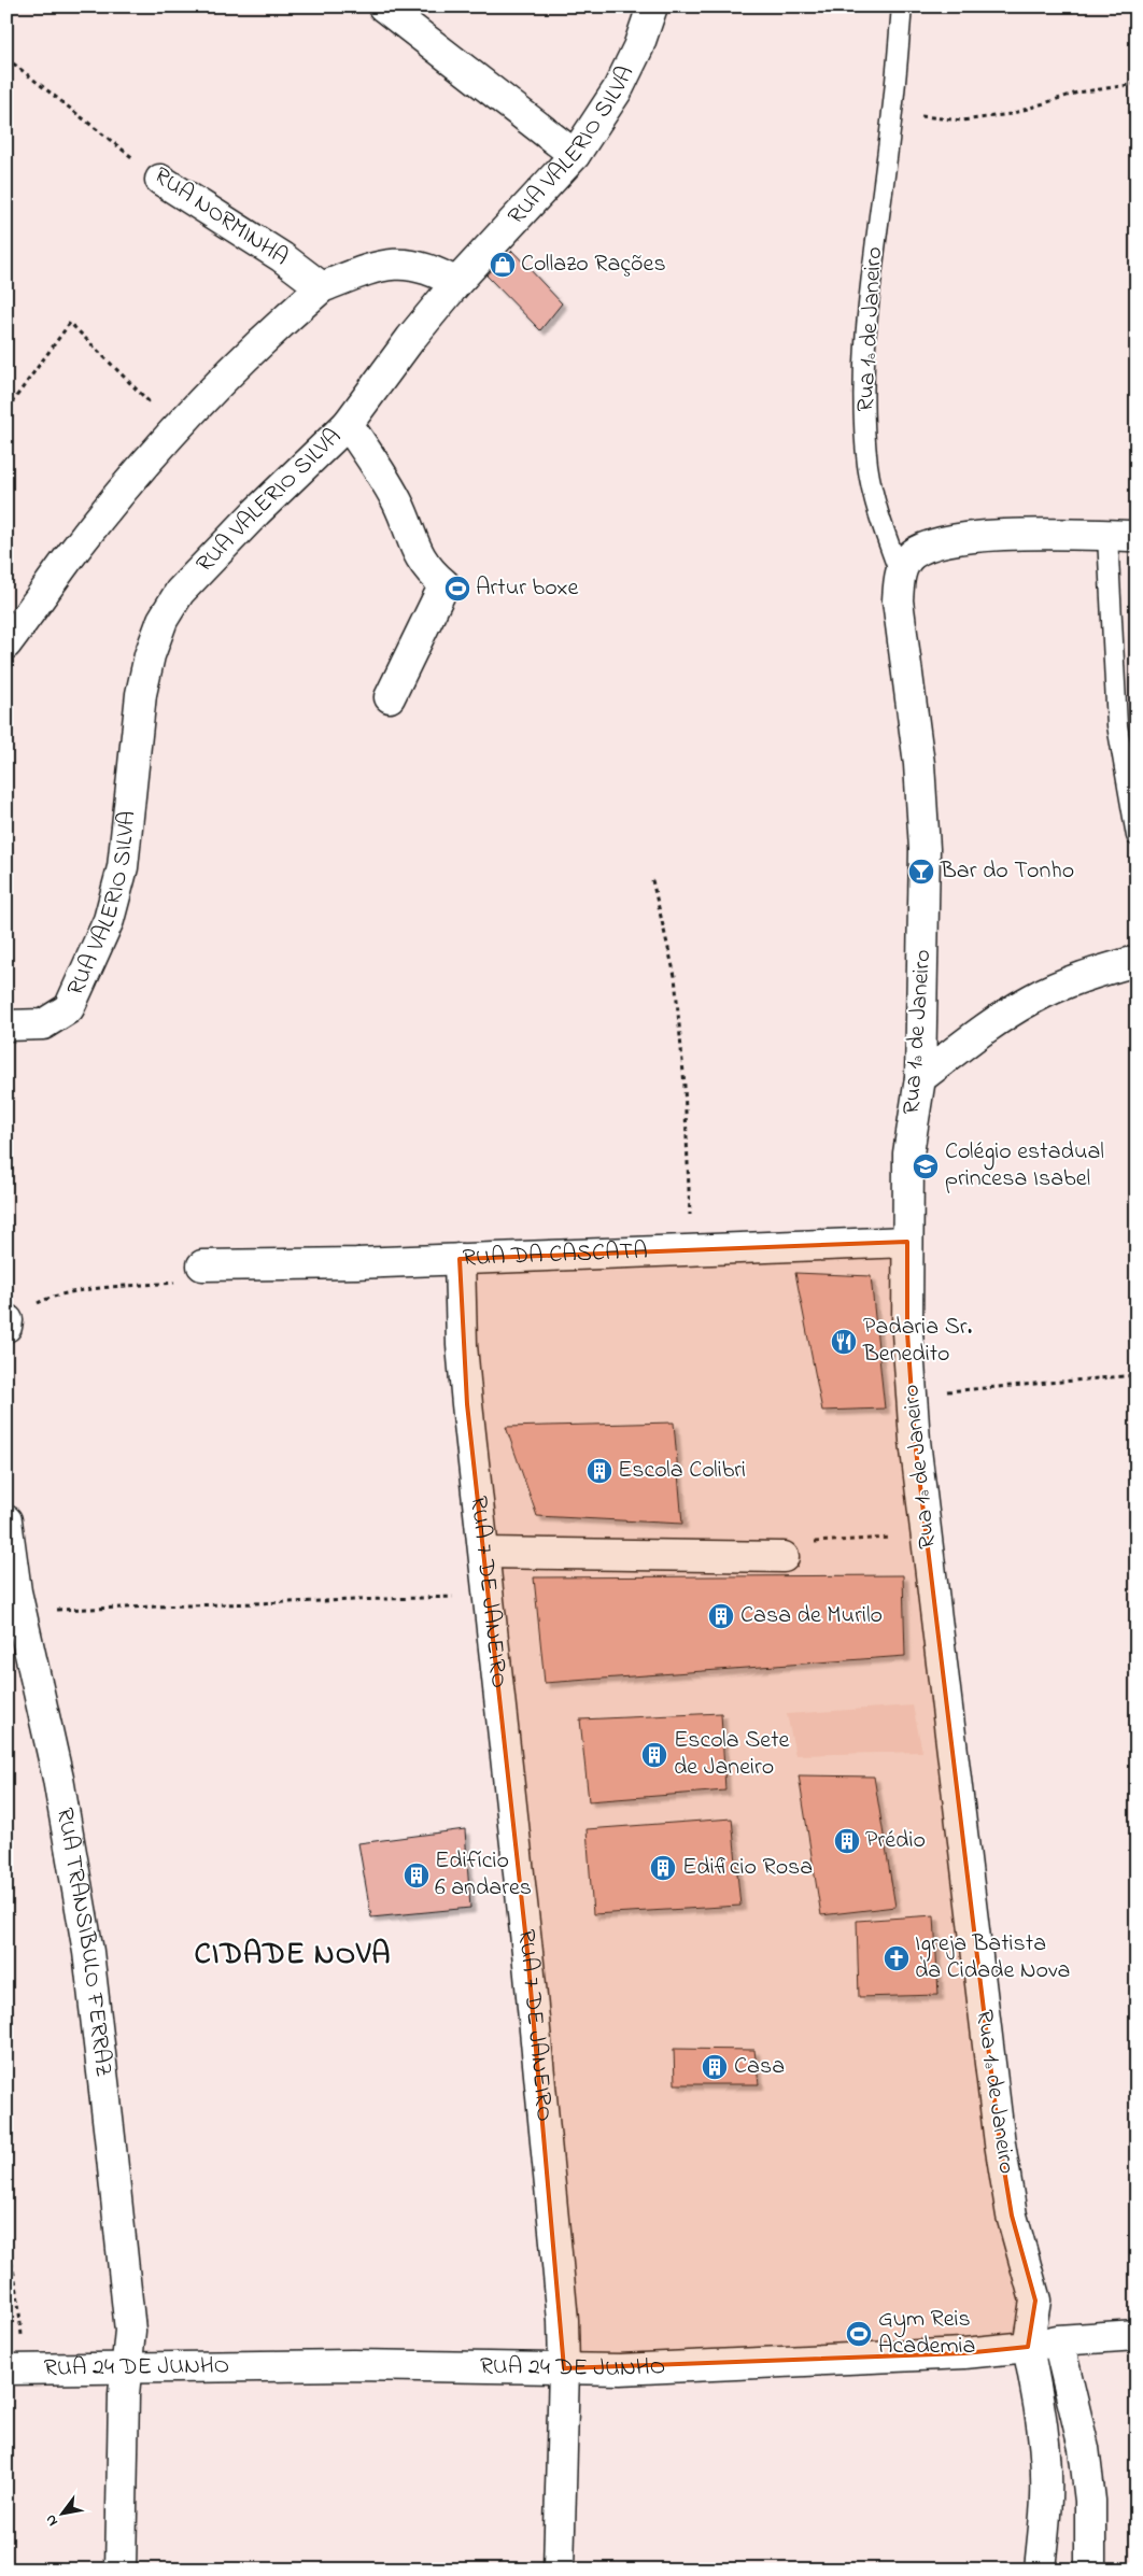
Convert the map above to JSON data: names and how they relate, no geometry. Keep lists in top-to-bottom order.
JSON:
{
  "streets": {
    "street": [
      "RUA VALERIO SILVA",
      "RUA NORMINHA",
      "Rua 1ª de Janeiro",
      "RUA DA CASCATA",
      "RUA 7 DE JANEIRO",
      "RUA TRANSIBULO FERRAZ",
      "RUA 24 DE JUNHO"
    ]
  },
  "crossings": [
    ["Rua 1ª de Janeiro", "RUA DA CASCATA"],
    ["Rua 1ª de Janeiro", "RUA 24 DE JUNHO"],
    ["RUA DA CASCATA", "RUA 7 DE JANEIRO"],
    ["RUA 7 DE JANEIRO", "RUA 24 DE JUNHO"],
    ["RUA TRANSIBULO FERRAZ", "RUA 24 DE JUNHO"]
  ],
  "districts": ["CIDADE NOVA"],
  "places": {
    "shop": ["Collazo Rações"],
    "sports": ["Artur boxe", "Gym Reis Academia"],
    "bar": ["Bar do Tonho"],
    "school or university": ["Colégio estadual princesa Isabel"],
    "restaurant": ["Padaria Sr. Benedito"],
    "building": [
      "Escola Colibri",
      "Casa de Murilo",
      "Escola Sete de Janeiro",
      "Prédio",
      "Edificio Rosa",
      "Edifício 6 andares",
      "Casa"
    ],
    "church": ["Igreja Batista da Cidade Nova"]
  },
  "north": "bottom left"
}
